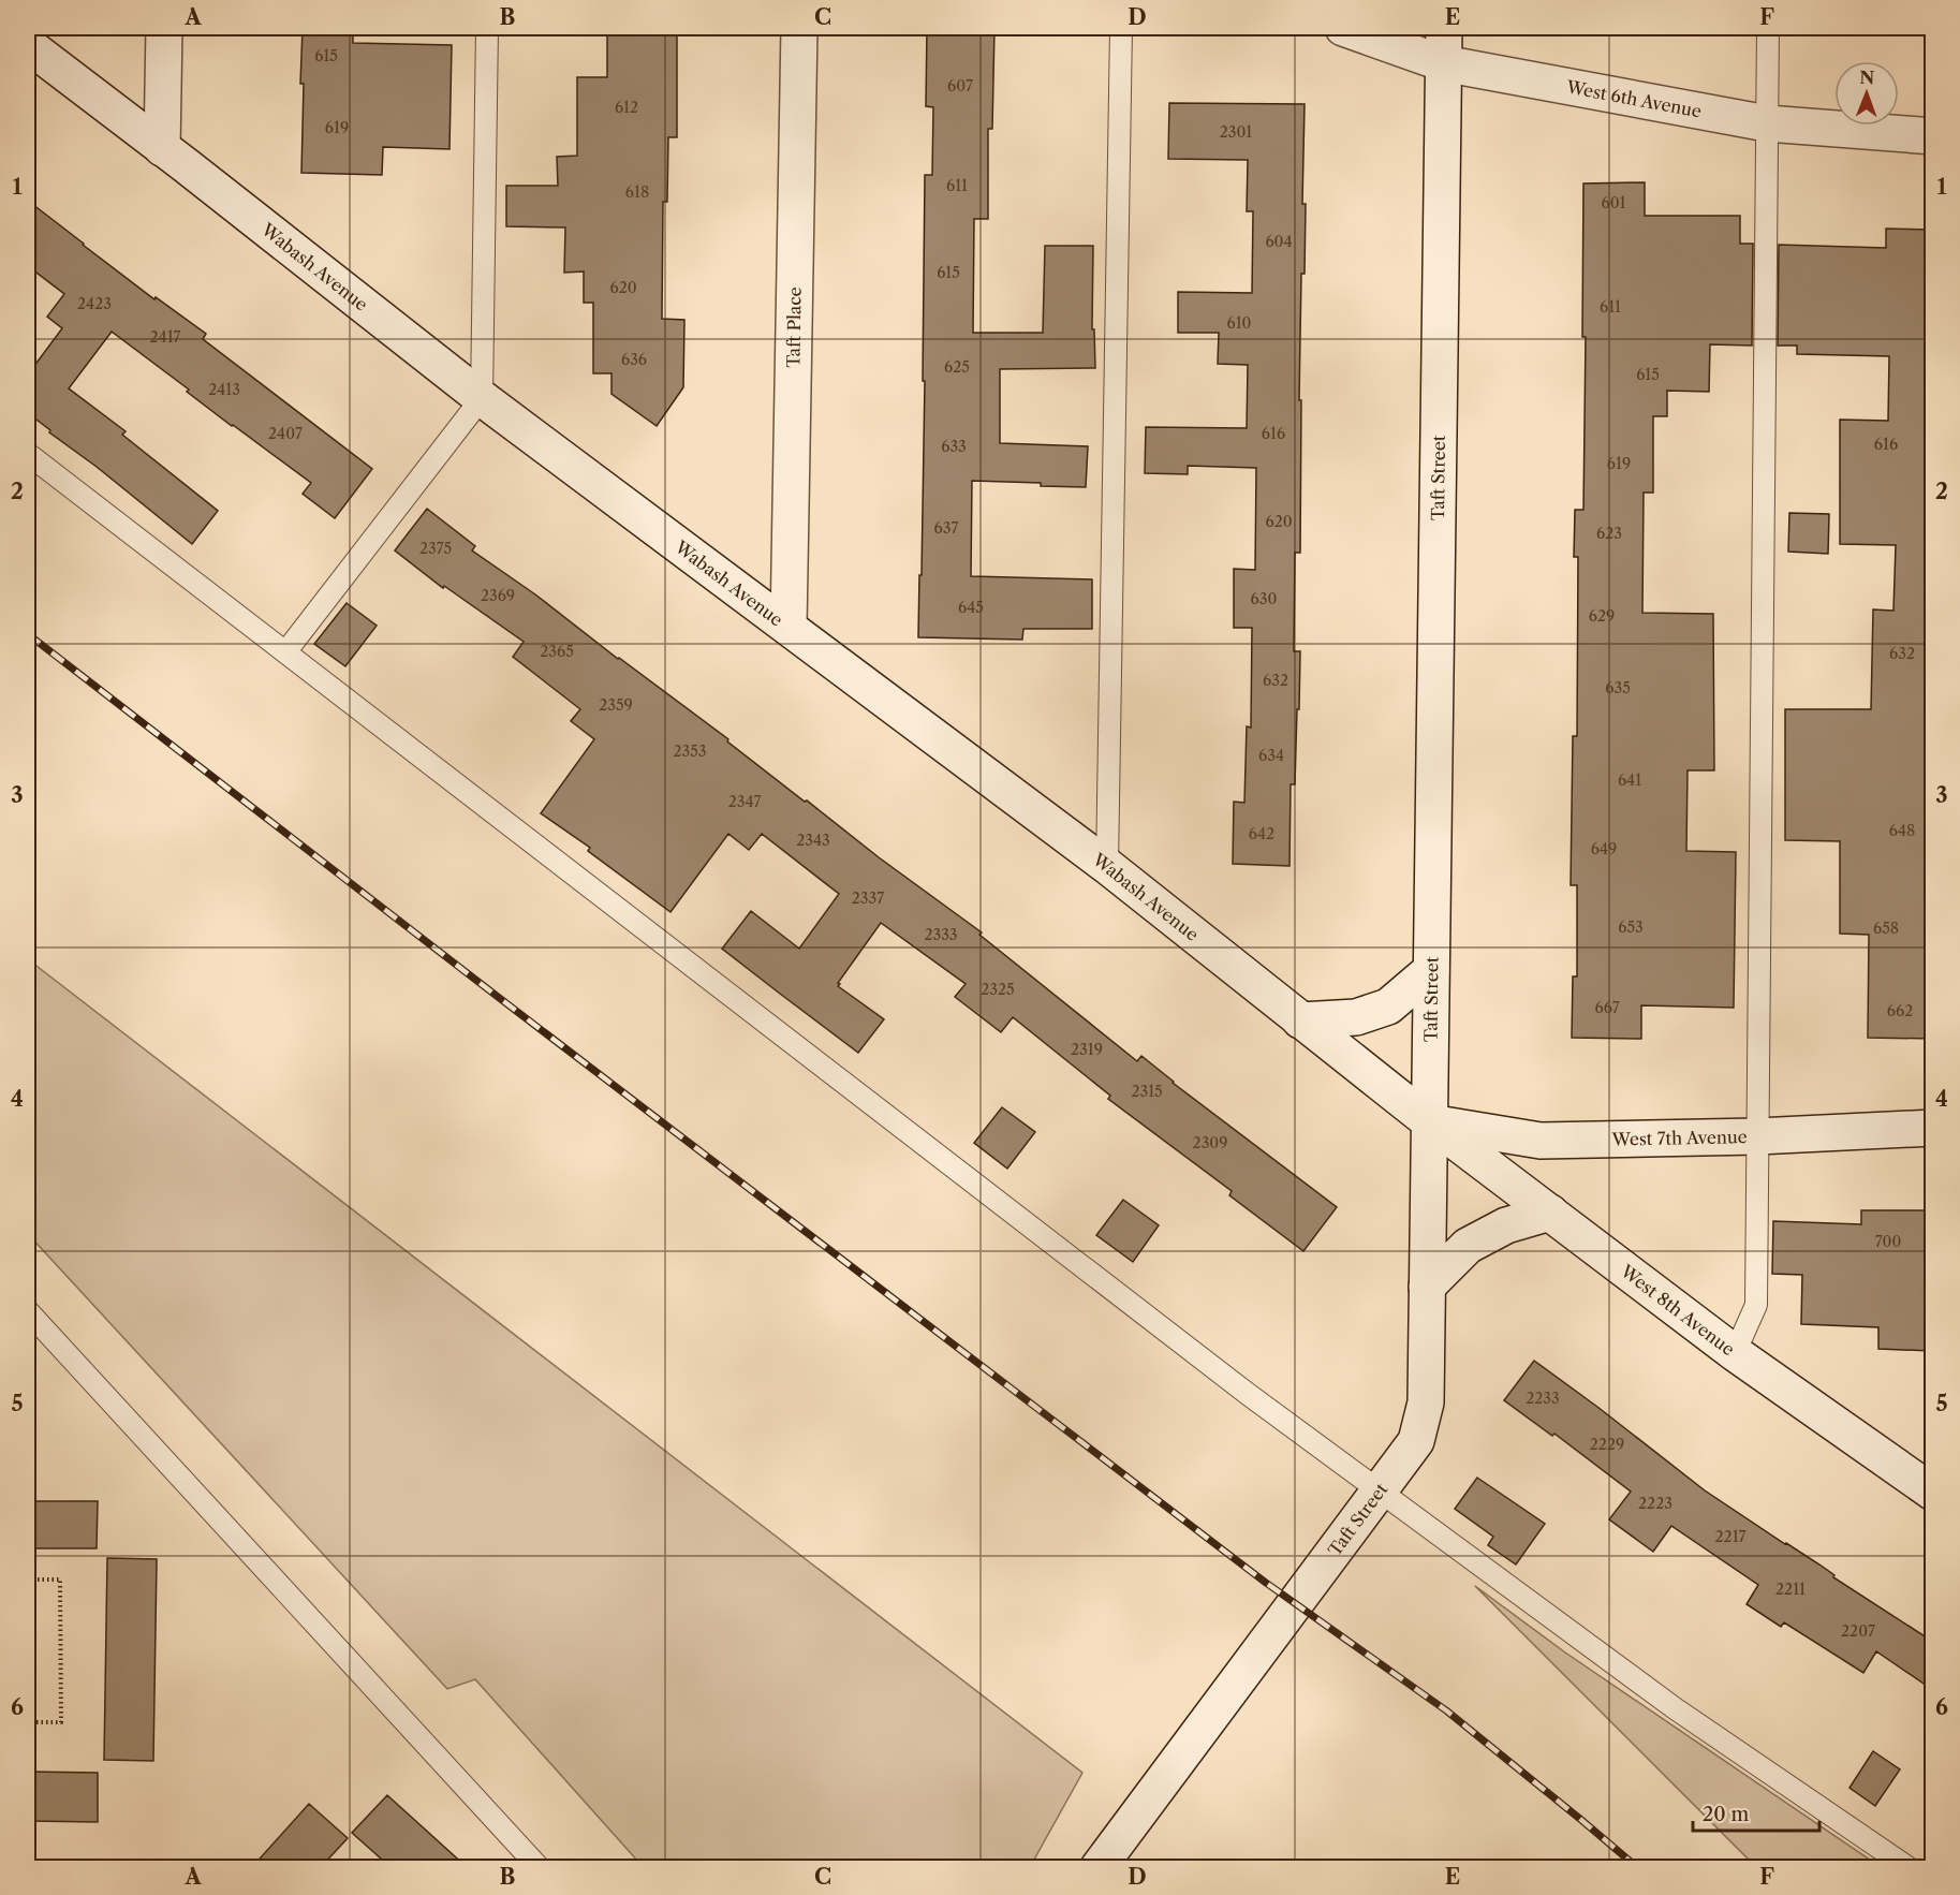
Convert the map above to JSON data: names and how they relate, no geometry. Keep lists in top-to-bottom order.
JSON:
{
  "streets": {
    "street": [
      "West 6th Avenue",
      "Wabash Avenue",
      "Taft Place",
      "Taft Street",
      "West 7th Avenue",
      "West 8th Avenue"
    ]
  },
  "crossings": [
    ["West 6th Avenue", "Taft Street"],
    ["Wabash Avenue", "Taft Place"],
    ["Wabash Avenue", "Taft Street"],
    ["Wabash Avenue", "West 7th Avenue"],
    ["Wabash Avenue", "West 8th Avenue"],
    ["Taft Street", "West 7th Avenue"],
    ["Taft Street", "West 8th Avenue"],
    ["West 7th Avenue", "West 8th Avenue"]
  ],
  "house_numbers": [
    "615",
    "607",
    "612",
    "619",
    "2301",
    "611",
    "618",
    "601",
    "604",
    "615",
    "620",
    "2423",
    "611",
    "610",
    "2417",
    "636",
    "625",
    "615",
    "2413",
    "2407",
    "616",
    "616",
    "633",
    "619",
    "620",
    "637",
    "623",
    "2375",
    "2369",
    "630",
    "645",
    "629",
    "2365",
    "632",
    "632",
    "635",
    "2359",
    "2353",
    "634",
    "641",
    "2347",
    "648",
    "642",
    "2343",
    "649",
    "2337",
    "653",
    "658",
    "2333",
    "2325",
    "667",
    "662",
    "2319",
    "2315",
    "2309",
    "700",
    "2233",
    "2229",
    "2223",
    "2217",
    "2211",
    "2207"
  ],
  "scale_bar": "20 m",
  "north": "top",
  "grid": {
    "columns": [
      "A",
      "B",
      "C",
      "D",
      "E",
      "F"
    ],
    "rows": [
      "1",
      "2",
      "3",
      "4",
      "5",
      "6"
    ]
  }
}
